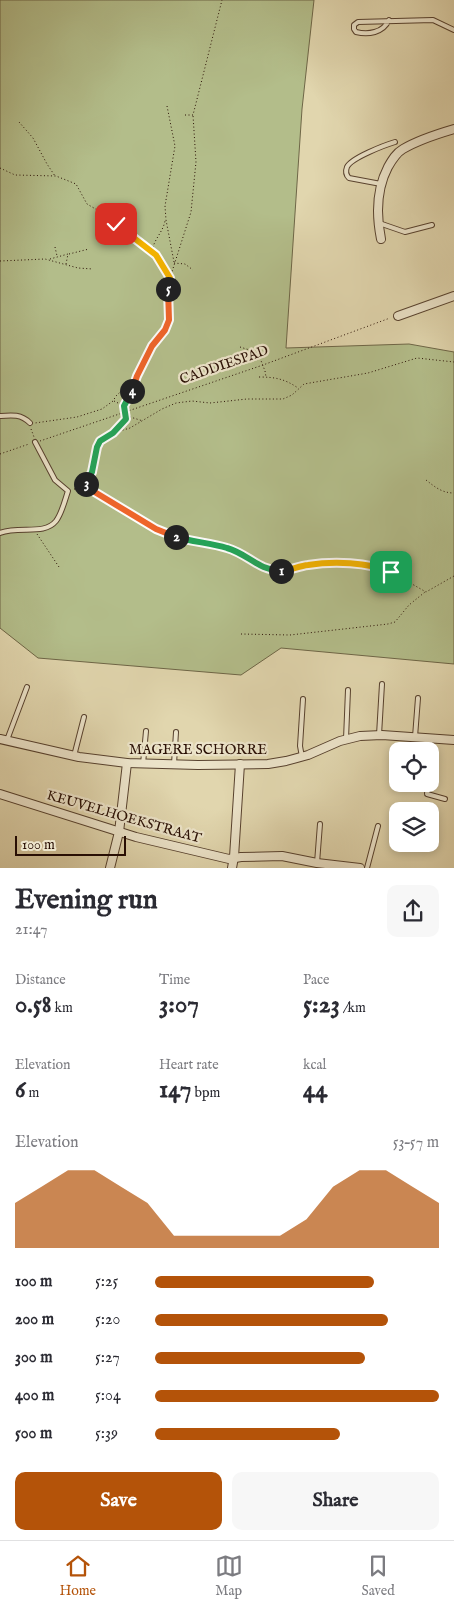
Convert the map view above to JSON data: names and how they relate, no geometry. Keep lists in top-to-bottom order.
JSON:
{
  "streets": {
    "street": ["MAGERE SCHORRE", "KEUVELHOEKSTRAAT"],
    "path": ["CADDIESPAD"]
  },
  "scale_bar": "100 m",
  "page": {
    "pins": [
      "5",
      "4",
      "3",
      "2",
      "1"
    ],
    "scale": "100 m",
    "heading": ["Evening run", "21:47"],
    "stats": [
      ["Distance", "0.58 km"],
      ["Time", "3:07"],
      ["Pace", "5:23 /km"],
      ["Elevation", "6 m"],
      ["Heart rate", "147 bpm"],
      ["kcal", "44"]
    ],
    "chart": ["Elevation", "53–57 m"],
    "list": [
      {
        "name": "100 m",
        "note": "5:25"
      },
      {
        "name": "200 m",
        "note": "5:20"
      },
      {
        "name": "300 m",
        "note": "5:27"
      },
      {
        "name": "400 m",
        "note": "5:04"
      },
      {
        "name": "500 m",
        "note": "5:39"
      }
    ],
    "buttons": ["Save", "Share"],
    "tabs": ["Home", "Map", "Saved"]
  }
}
